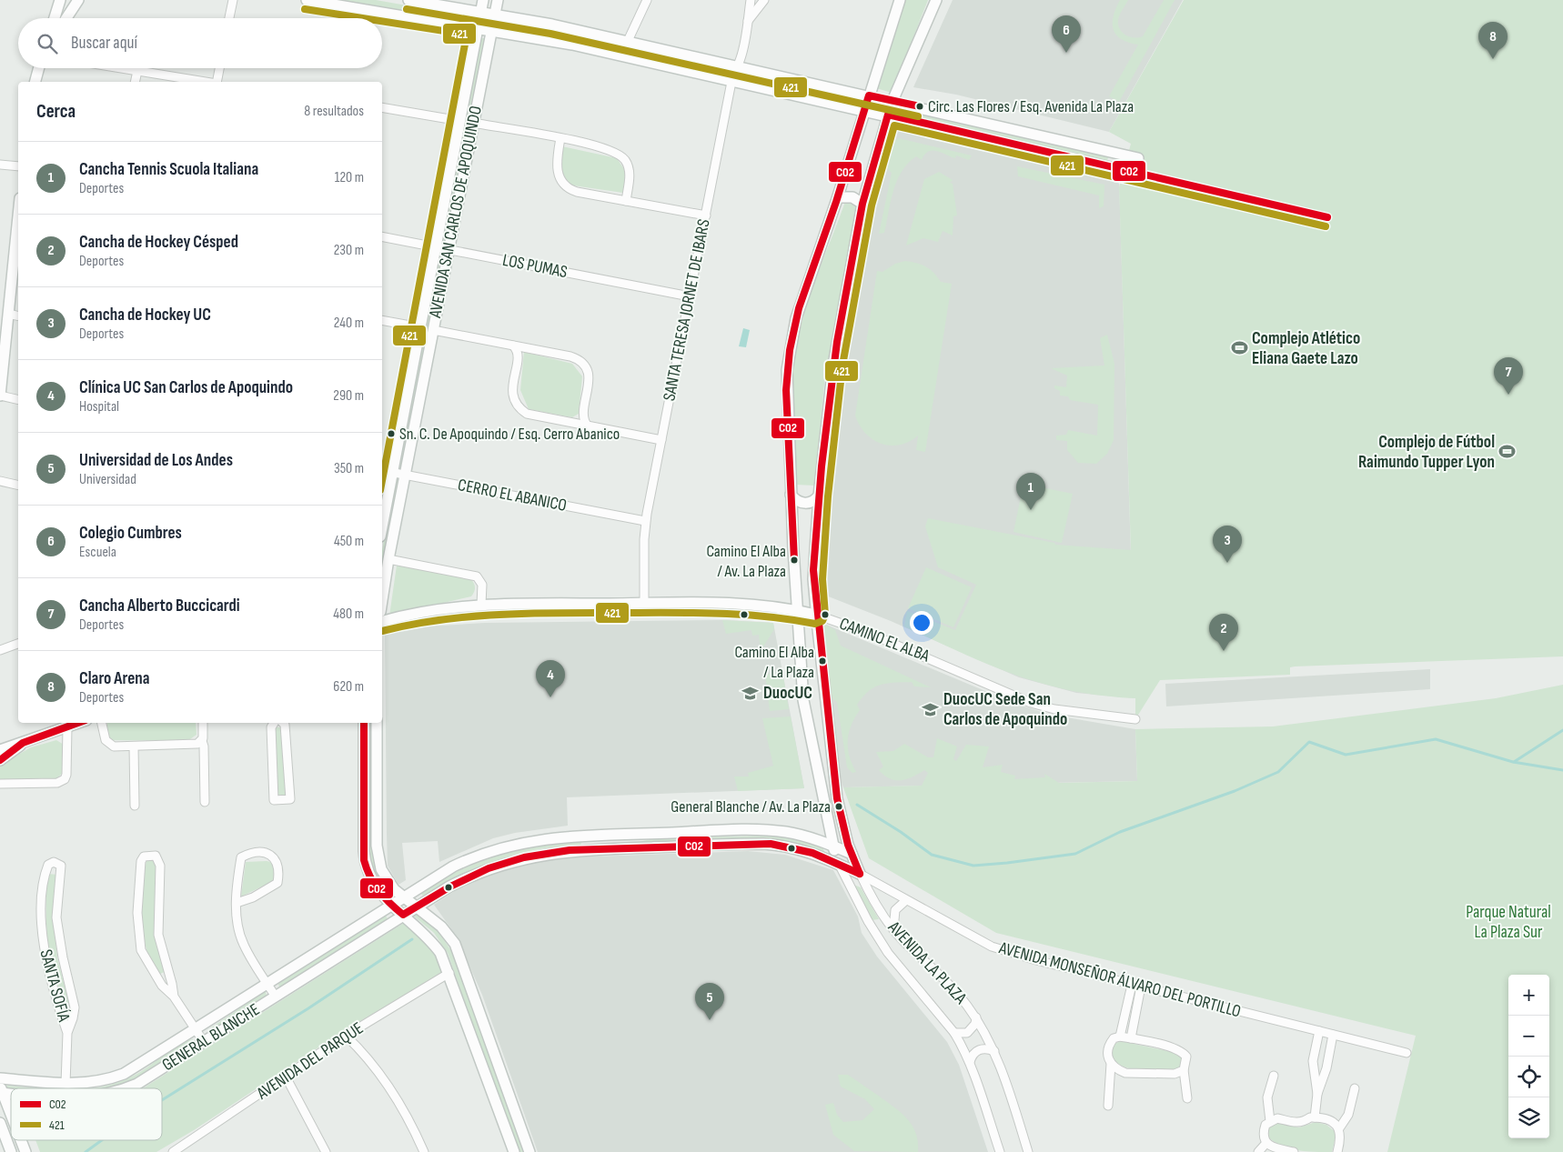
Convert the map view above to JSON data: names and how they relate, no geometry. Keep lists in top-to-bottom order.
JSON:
{
  "streets": {
    "main road": [
      "AVENIDA SAN CARLOS DE APOQUINDO",
      "CAMINO EL ALBA",
      "AVENIDA LA PLAZA",
      "AVENIDA MONSEÑOR ÁLVARO DEL PORTILLO",
      "GENERAL BLANCHE"
    ],
    "street": [
      "LOS PUMAS",
      "SANTA TERESA JORNET DE IBARS",
      "CERRO EL ABANICO",
      "SANTA SOFÍA",
      "AVENIDA DEL PARQUE"
    ]
  },
  "crossings": [
    ["AVENIDA SAN CARLOS DE APOQUINDO", "LOS PUMAS"],
    ["AVENIDA SAN CARLOS DE APOQUINDO", "CERRO EL ABANICO"],
    ["LOS PUMAS", "SANTA TERESA JORNET DE IBARS"],
    ["SANTA TERESA JORNET DE IBARS", "CERRO EL ABANICO"],
    ["SANTA TERESA JORNET DE IBARS", "CAMINO EL ALBA"],
    ["CAMINO EL ALBA", "AVENIDA LA PLAZA"],
    ["AVENIDA LA PLAZA", "AVENIDA MONSEÑOR ÁLVARO DEL PORTILLO"],
    ["AVENIDA MONSEÑOR ÁLVARO DEL PORTILLO", "GENERAL BLANCHE"],
    ["SANTA SOFÍA", "GENERAL BLANCHE"]
  ],
  "parks": ["Parque Natural La Plaza Sur"],
  "places": {
    "other": [
      "Circ. Las Flores / Esq. Avenida La Plaza",
      "Sn. C. De Apoquindo / Esq. Cerro Abanico",
      "Camino El Alba / Av. La Plaza",
      "Camino El Alba / La Plaza",
      "General Blanche / Av. La Plaza"
    ],
    "sports": ["Complejo Atlético Eliana Gaete Lazo", "Complejo de Fútbol Raimundo Tupper Lyon"],
    "school or university": ["DuocUC", "DuocUC Sede San Carlos de Apoquindo"]
  },
  "lines": ["transit line 421", "transit line C02"],
  "legend": ["C02", "421"],
  "page": {
    "pins": [
      "6",
      "8",
      "7",
      "1",
      "3",
      "2",
      "4",
      "5"
    ],
    "search": "Buscar aquí",
    "heading": ["Cerca", "8 resultados"],
    "list": [
      {
        "mark": "1",
        "name": "Cancha Tennis Scuola Italiana",
        "note": "Deportes",
        "value": "120 m"
      },
      {
        "mark": "2",
        "name": "Cancha de Hockey Césped",
        "note": "Deportes",
        "value": "230 m"
      },
      {
        "mark": "3",
        "name": "Cancha de Hockey UC",
        "note": "Deportes",
        "value": "240 m"
      },
      {
        "mark": "4",
        "name": "Clínica UC San Carlos de Apoquindo",
        "note": "Hospital",
        "value": "290 m"
      },
      {
        "mark": "5",
        "name": "Universidad de Los Andes",
        "note": "Universidad",
        "value": "350 m"
      },
      {
        "mark": "6",
        "name": "Colegio Cumbres",
        "note": "Escuela",
        "value": "450 m"
      },
      {
        "mark": "7",
        "name": "Cancha Alberto Buccicardi",
        "note": "Deportes",
        "value": "480 m"
      },
      {
        "mark": "8",
        "name": "Claro Arena",
        "note": "Deportes",
        "value": "620 m"
      }
    ],
    "map_buttons": ["+", "−"]
  }
}
